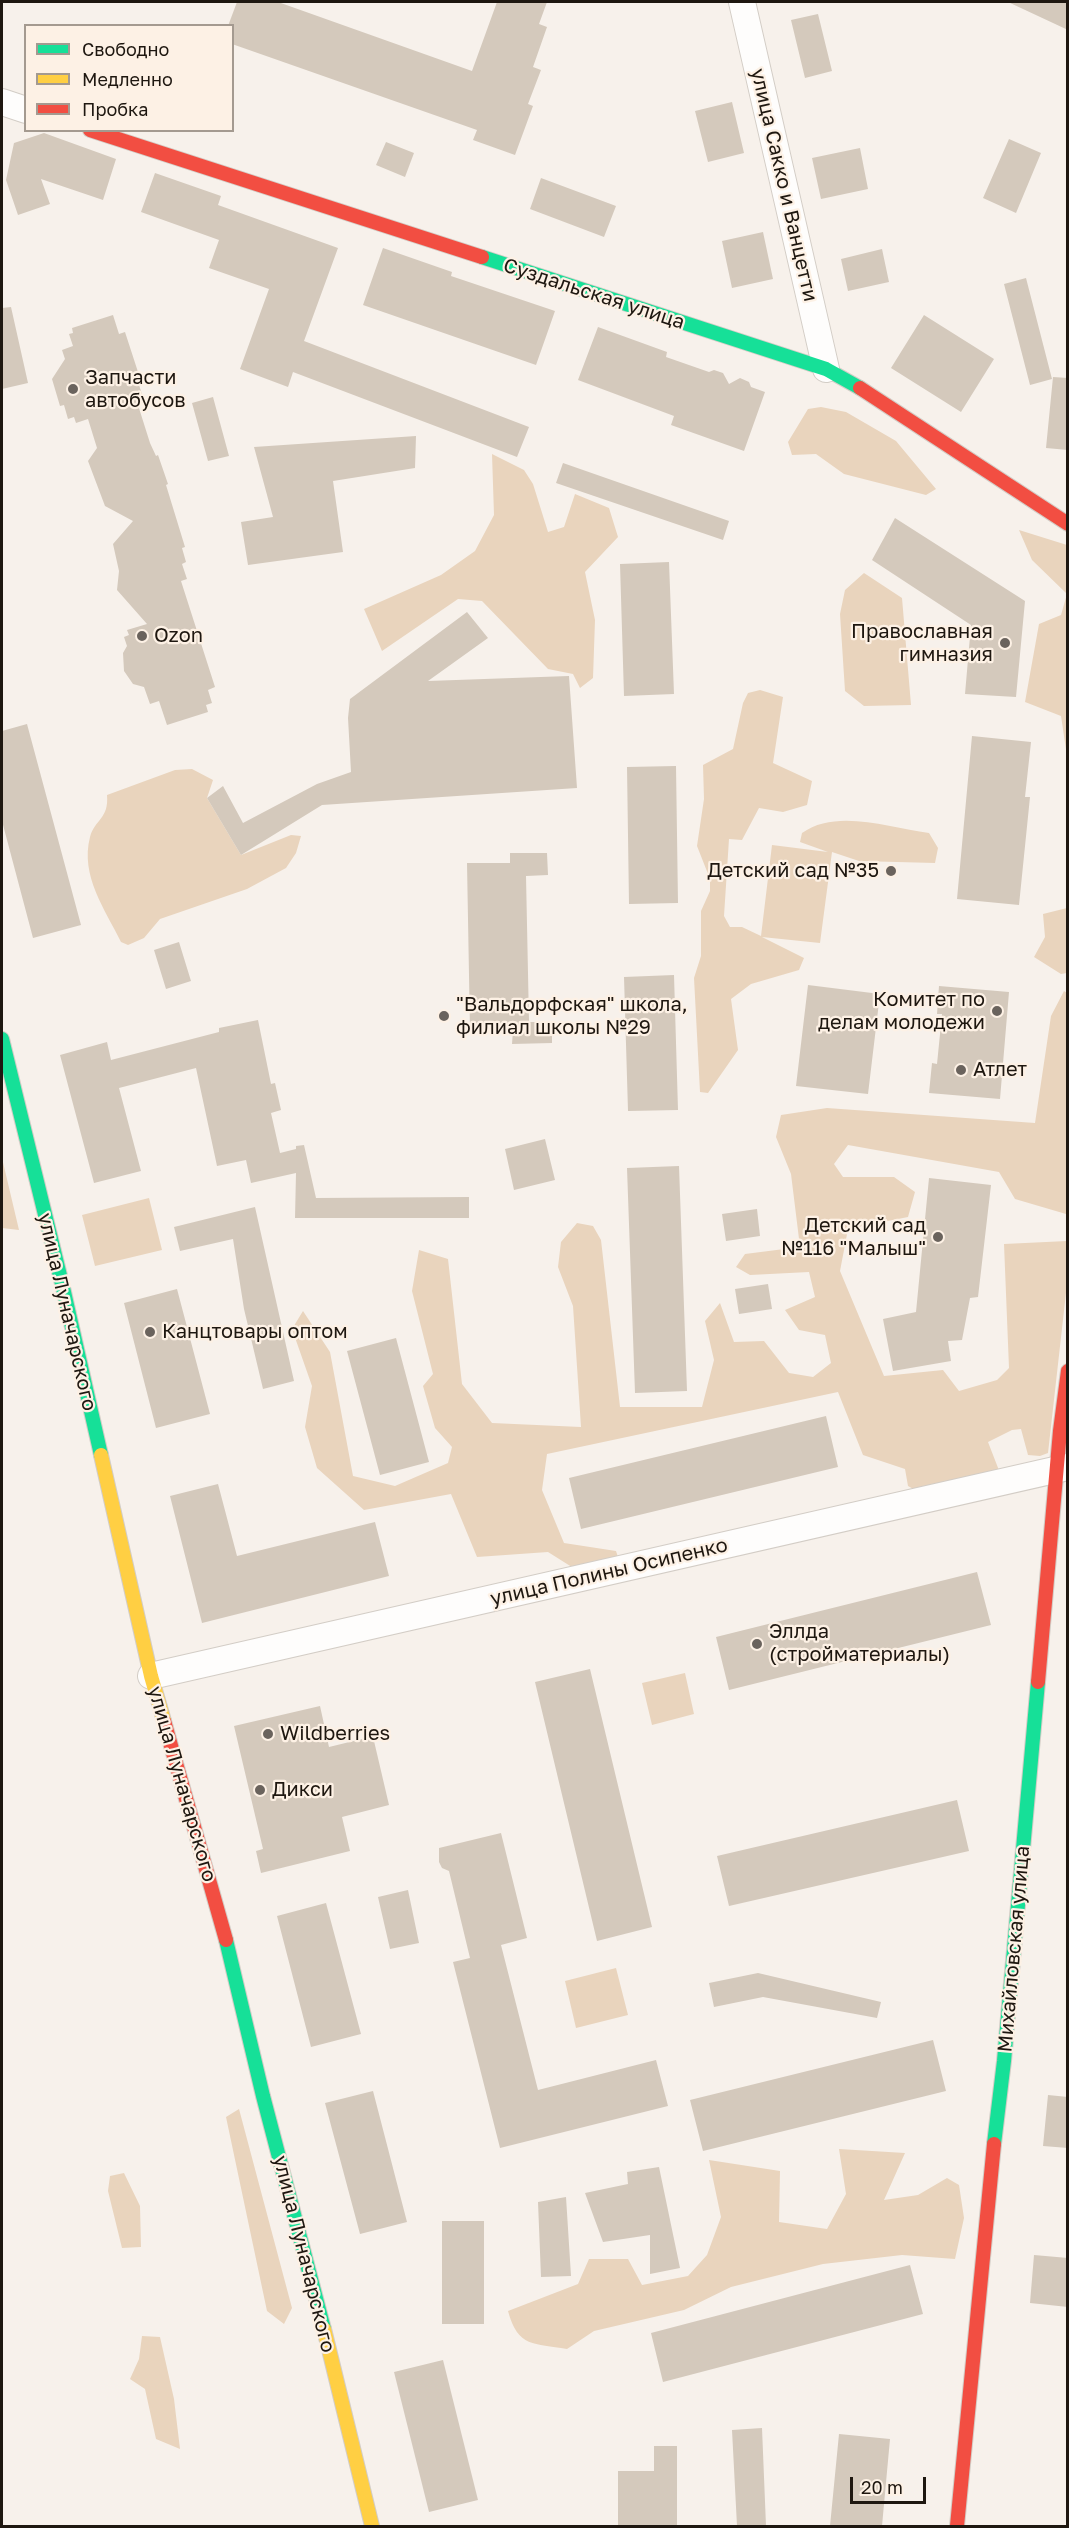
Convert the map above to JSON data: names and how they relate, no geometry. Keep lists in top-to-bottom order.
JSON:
{
  "streets": {
    "street": [
      "улица Сакко и Ванцетти",
      "Суздальская улица",
      "улица Луначарского",
      "улица Полины Осипенко",
      "Михайловская улица"
    ]
  },
  "crossings": [
    ["улица Сакко и Ванцетти", "Суздальская улица"],
    ["улица Луначарского", "улица Полины Осипенко"],
    ["улица Полины Осипенко", "Михайловская улица"]
  ],
  "places": [
    "Запчасти автобусов",
    "Ozon",
    "Православная гимназия",
    "Детский сад №35",
    "Комитет по делам молодежи",
    "\"Вальдорфская\" школа, филиал школы №29",
    "Атлет",
    "Детский сад №116 \"Малыш\"",
    "Канцтовары оптом",
    "Эллда (стройматериалы)",
    "Wildberries",
    "Дикси"
  ],
  "legend": ["Свободно", "Медленно", "Пробка"],
  "scale_bar": "20 m"
}
